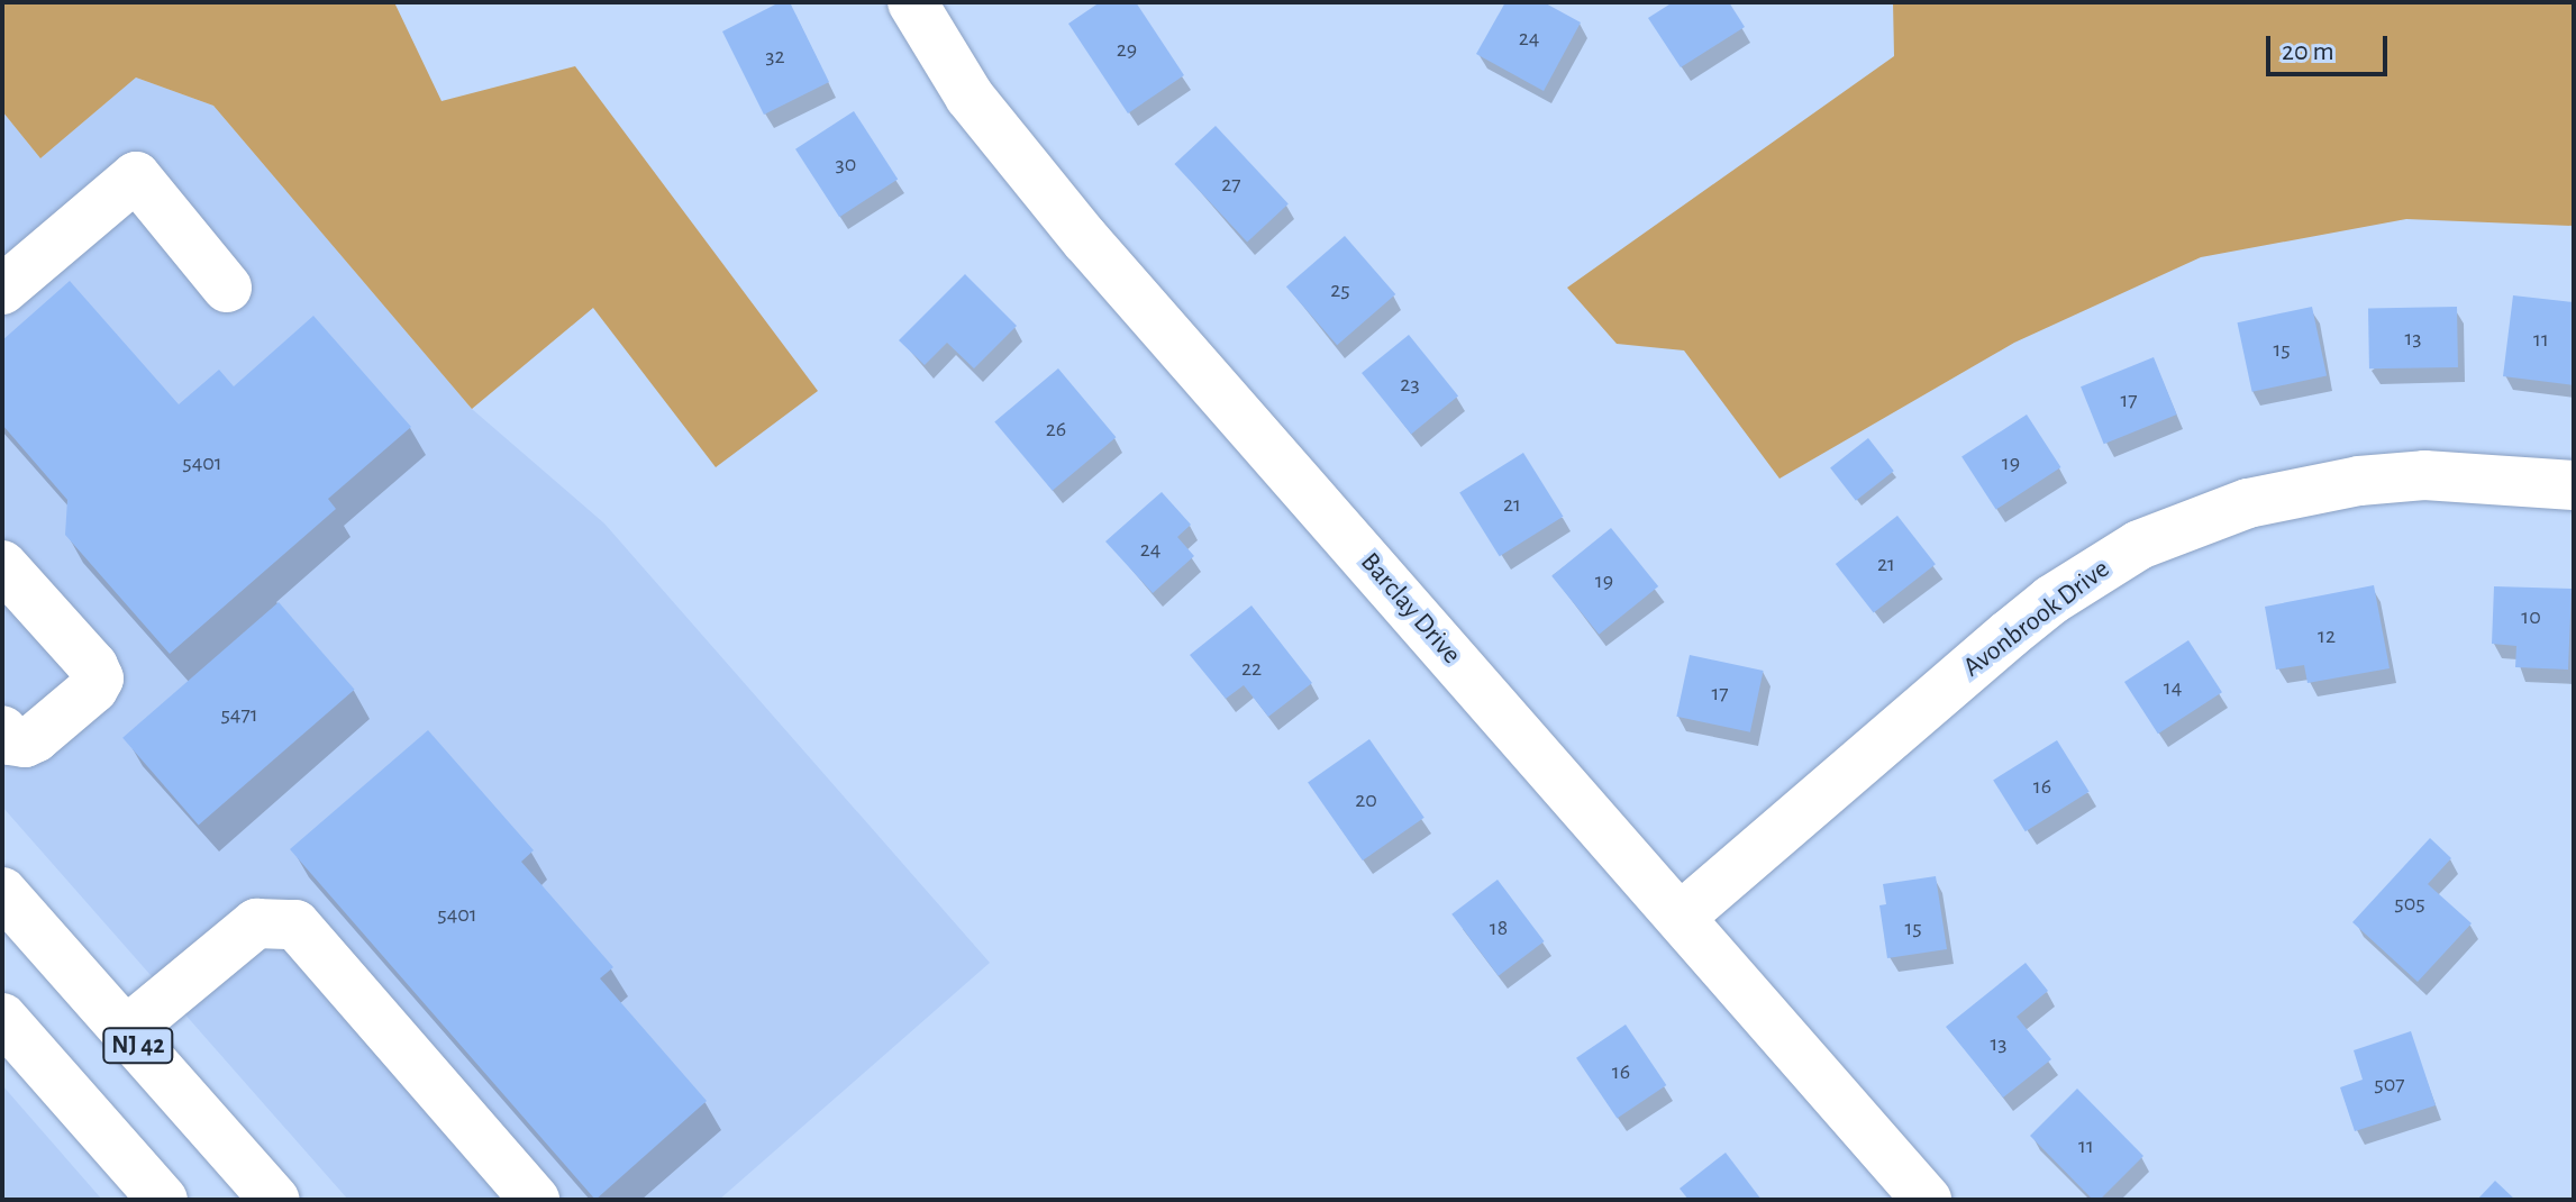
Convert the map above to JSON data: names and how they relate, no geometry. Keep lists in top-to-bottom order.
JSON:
{
  "streets": {
    "main road": ["Barclay Drive", "Avonbrook Drive", "NJ 42"]
  },
  "crossings": [
    ["Barclay Drive", "Avonbrook Drive"]
  ],
  "house_numbers": [
    "24",
    "29",
    "32",
    "30",
    "27",
    "25",
    "13",
    "11",
    "15",
    "23",
    "17",
    "26",
    "5401",
    "19",
    "21",
    "24",
    "21",
    "19",
    "10",
    "12",
    "22",
    "14",
    "17",
    "5471",
    "16",
    "20",
    "505",
    "5401",
    "18",
    "15",
    "13",
    "16",
    "507",
    "11"
  ],
  "scale_bar": "20 m"
}
